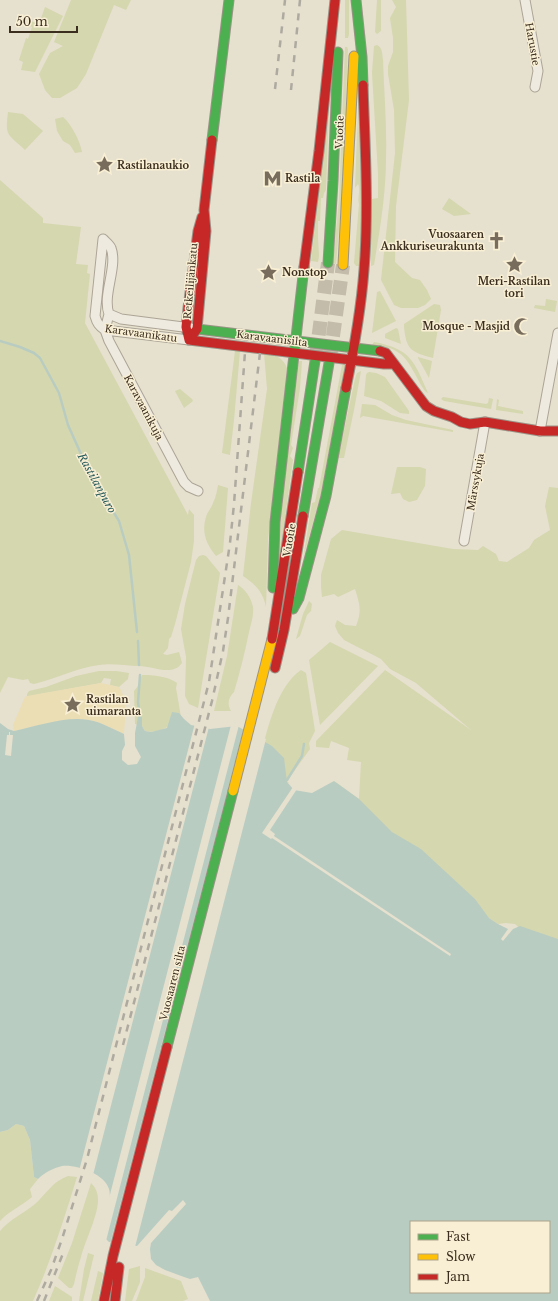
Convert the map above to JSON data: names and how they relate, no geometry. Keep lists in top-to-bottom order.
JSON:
{
  "streets": {
    "main road": [
      "Vuotie",
      "Retkeilijänkatu",
      "Karavaanisilta",
      "Vuosaaren silta"
    ],
    "street": [
      "Harustie",
      "Karavaanikatu",
      "Karavaanikuja",
      "Märssykuja"
    ]
  },
  "crossings": [
    ["Vuotie", "Vuosaaren silta"],
    ["Retkeilijänkatu", "Karavaanikatu"],
    ["Retkeilijänkatu", "Karavaanisilta"],
    ["Karavaanikatu", "Karavaanisilta"],
    ["Karavaanikatu", "Karavaanikuja"],
    ["Karavaanisilta", "Märssykuja"]
  ],
  "water": ["Rastilanpuro"],
  "places": {
    "place": [
      "Rastilanaukio",
      "Meri-Rastilan tori",
      "Nonstop",
      "Rastilan uimaranta"
    ],
    "metro station": ["Rastila"],
    "church": ["Vuosaaren Ankkuriseurakunta"],
    "mosque": ["Mosque - Masjid"]
  },
  "legend": ["Fast", "Slow", "Jam"],
  "scale_bar": "50 m"
}
